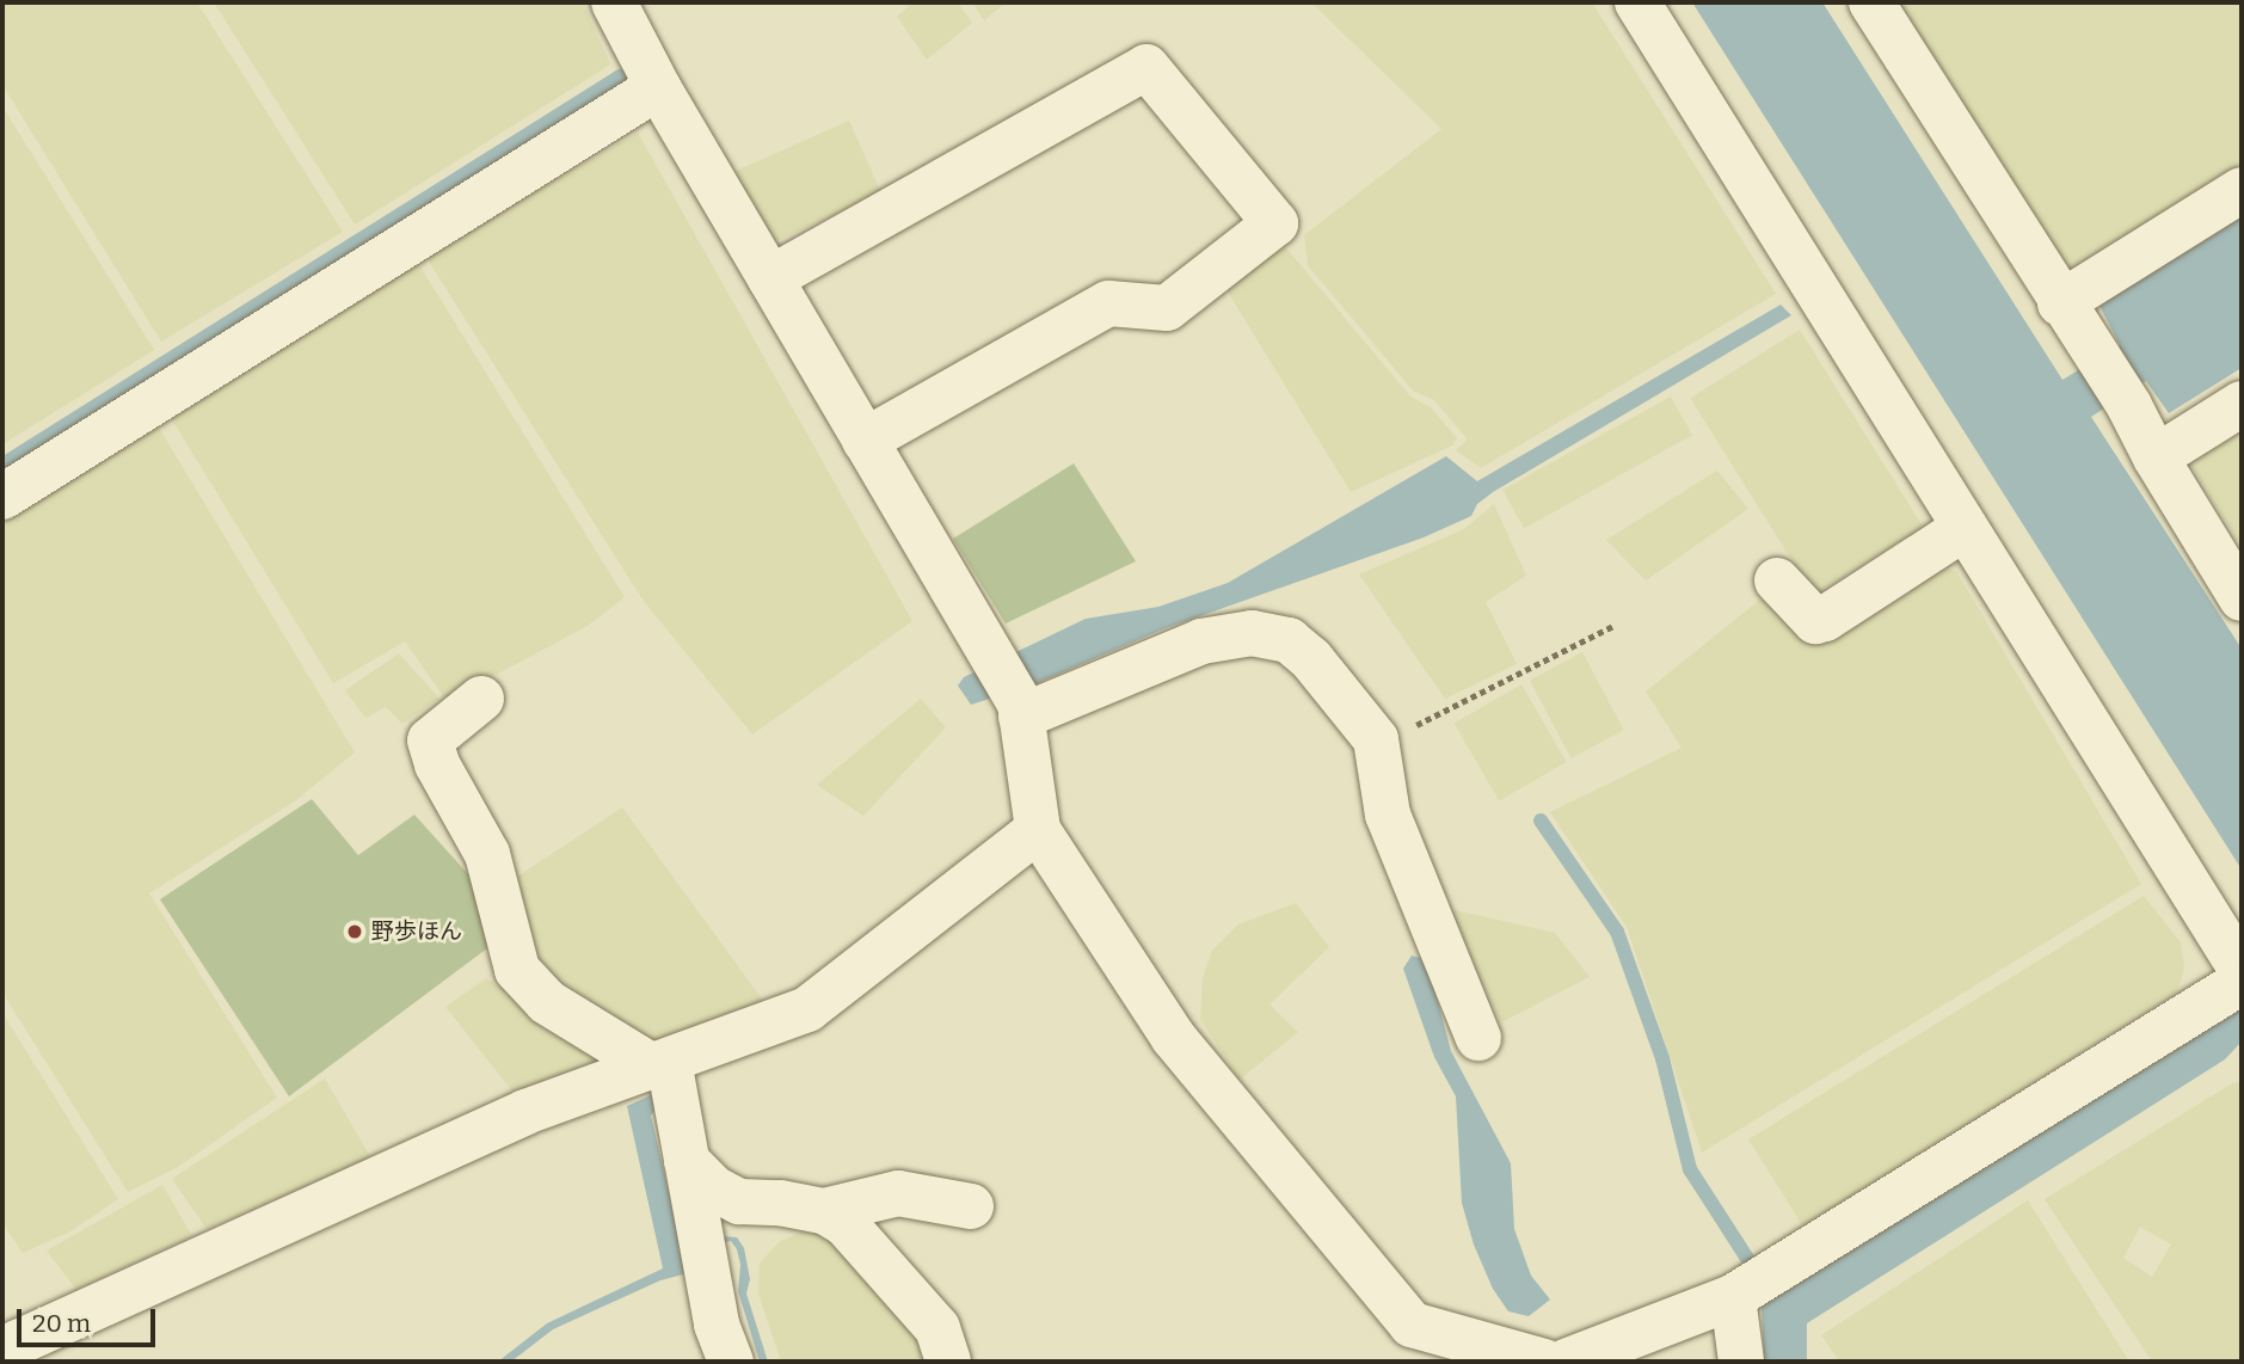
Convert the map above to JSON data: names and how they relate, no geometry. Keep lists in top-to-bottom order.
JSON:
{
  "places": ["野歩ほん"],
  "scale_bar": "20 m"
}
